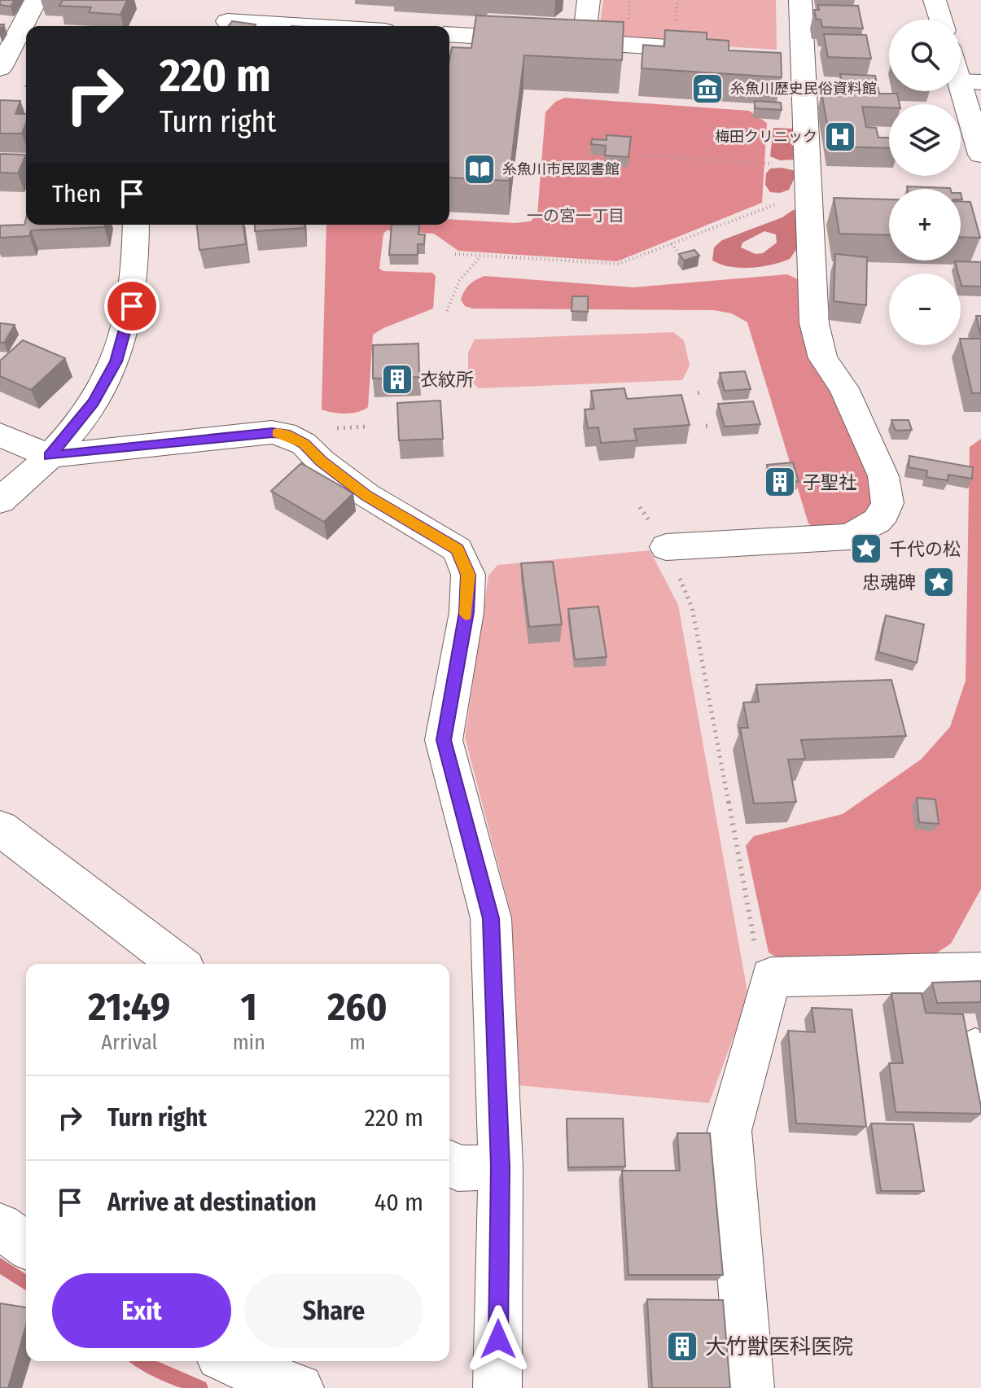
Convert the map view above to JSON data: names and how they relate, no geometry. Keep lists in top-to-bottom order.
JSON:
{
  "districts": ["一の宮一丁目"],
  "places": {
    "museum": ["糸魚川歴史民俗資料館"],
    "hospital": ["梅田クリニック"],
    "library": ["糸魚川市民図書館"],
    "building": ["衣紋所", "子聖社", "大竹獣医科医院"],
    "place": ["千代の松", "忠魂碑"]
  },
  "page": {
    "map_buttons": ["+", "−"],
    "turn": ["220 m", "Turn right"],
    "then": "Then",
    "eta": [
      "21:49",
      "Arrival",
      "1",
      "min",
      "260",
      "m"
    ],
    "list": [
      {
        "name": "Turn right",
        "value": "220 m"
      },
      {
        "name": "Arrive at destination",
        "value": "40 m"
      }
    ],
    "buttons": ["Exit", "Share"]
  }
}
